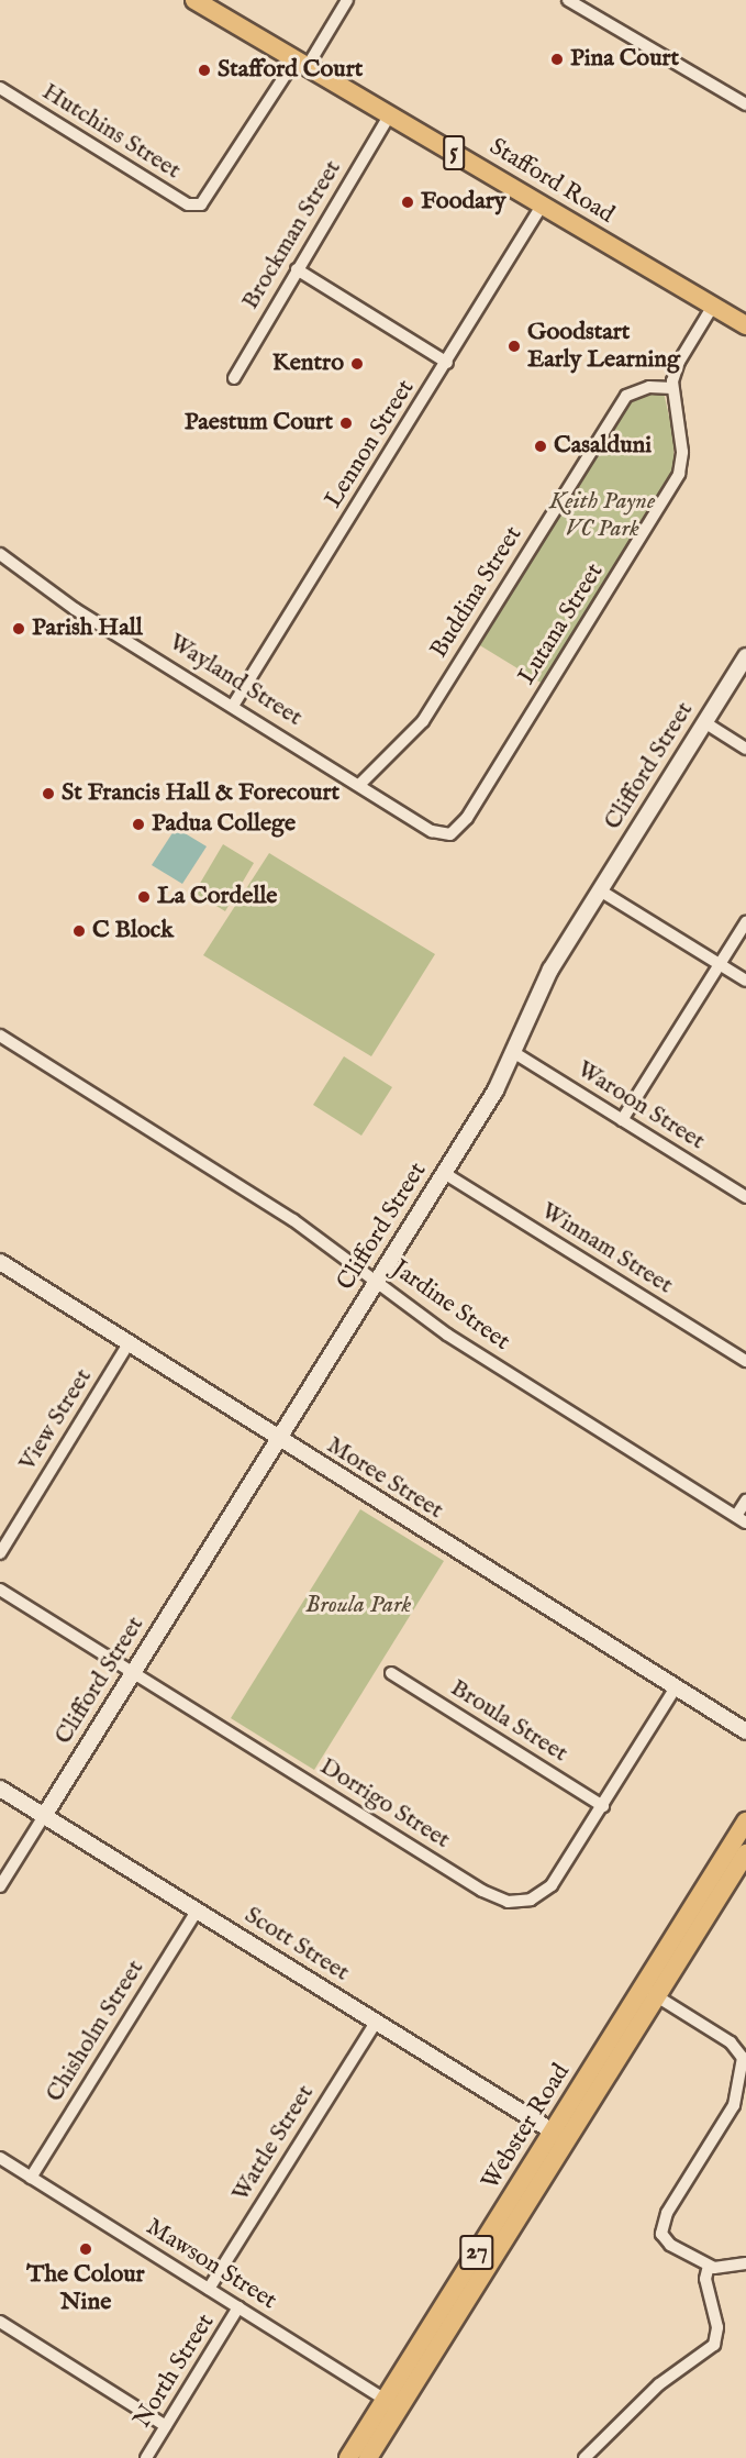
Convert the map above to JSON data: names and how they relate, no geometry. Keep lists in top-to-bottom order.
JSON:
{
  "streets": {
    "main road": [
      "5",
      "Stafford Road",
      "Webster Road",
      "27"
    ],
    "street": [
      "Hutchins Street",
      "Brockman Street",
      "Lennon Street",
      "Buddina Street",
      "Lutana Street",
      "Wayland Street",
      "Clifford Street",
      "Waroon Street",
      "Winnam Street",
      "Jardine Street",
      "View Street",
      "Moree Street",
      "Broula Street",
      "Dorrigo Street",
      "Scott Street",
      "Chisholm Street",
      "Wattle Street",
      "Mawson Street",
      "North Street"
    ]
  },
  "crossings": [
    ["Hutchins Street", "Stafford Road"],
    ["Stafford Road", "Brockman Street"],
    ["Stafford Road", "Lennon Street"],
    ["Lennon Street", "Wayland Street"],
    ["Buddina Street", "Lutana Street"],
    ["Buddina Street", "Wayland Street"],
    ["Lutana Street", "Wayland Street"],
    ["Clifford Street", "Waroon Street"],
    ["Clifford Street", "Winnam Street"],
    ["Clifford Street", "Jardine Street"],
    ["Clifford Street", "Moree Street"],
    ["Clifford Street", "Dorrigo Street"],
    ["Clifford Street", "Scott Street"],
    ["View Street", "Moree Street"],
    ["Moree Street", "Dorrigo Street"],
    ["Broula Street", "Dorrigo Street"],
    ["Scott Street", "Chisholm Street"],
    ["Scott Street", "Webster Road"],
    ["Scott Street", "Wattle Street"],
    ["Chisholm Street", "Mawson Street"],
    ["Webster Road", "Mawson Street"],
    ["Wattle Street", "Mawson Street"],
    ["Mawson Street", "North Street"]
  ],
  "parks": ["Keith Payne VC Park", "Broula Park"],
  "places": [
    "Pina Court",
    "Stafford Court",
    "Foodary",
    "Goodstart Early Learning",
    "Kentro",
    "Paestum Court",
    "Casalduni",
    "Parish Hall",
    "St Francis Hall & Forecourt",
    "Padua College",
    "La Cordelle",
    "C Block",
    "The Colour Nine"
  ]
}
